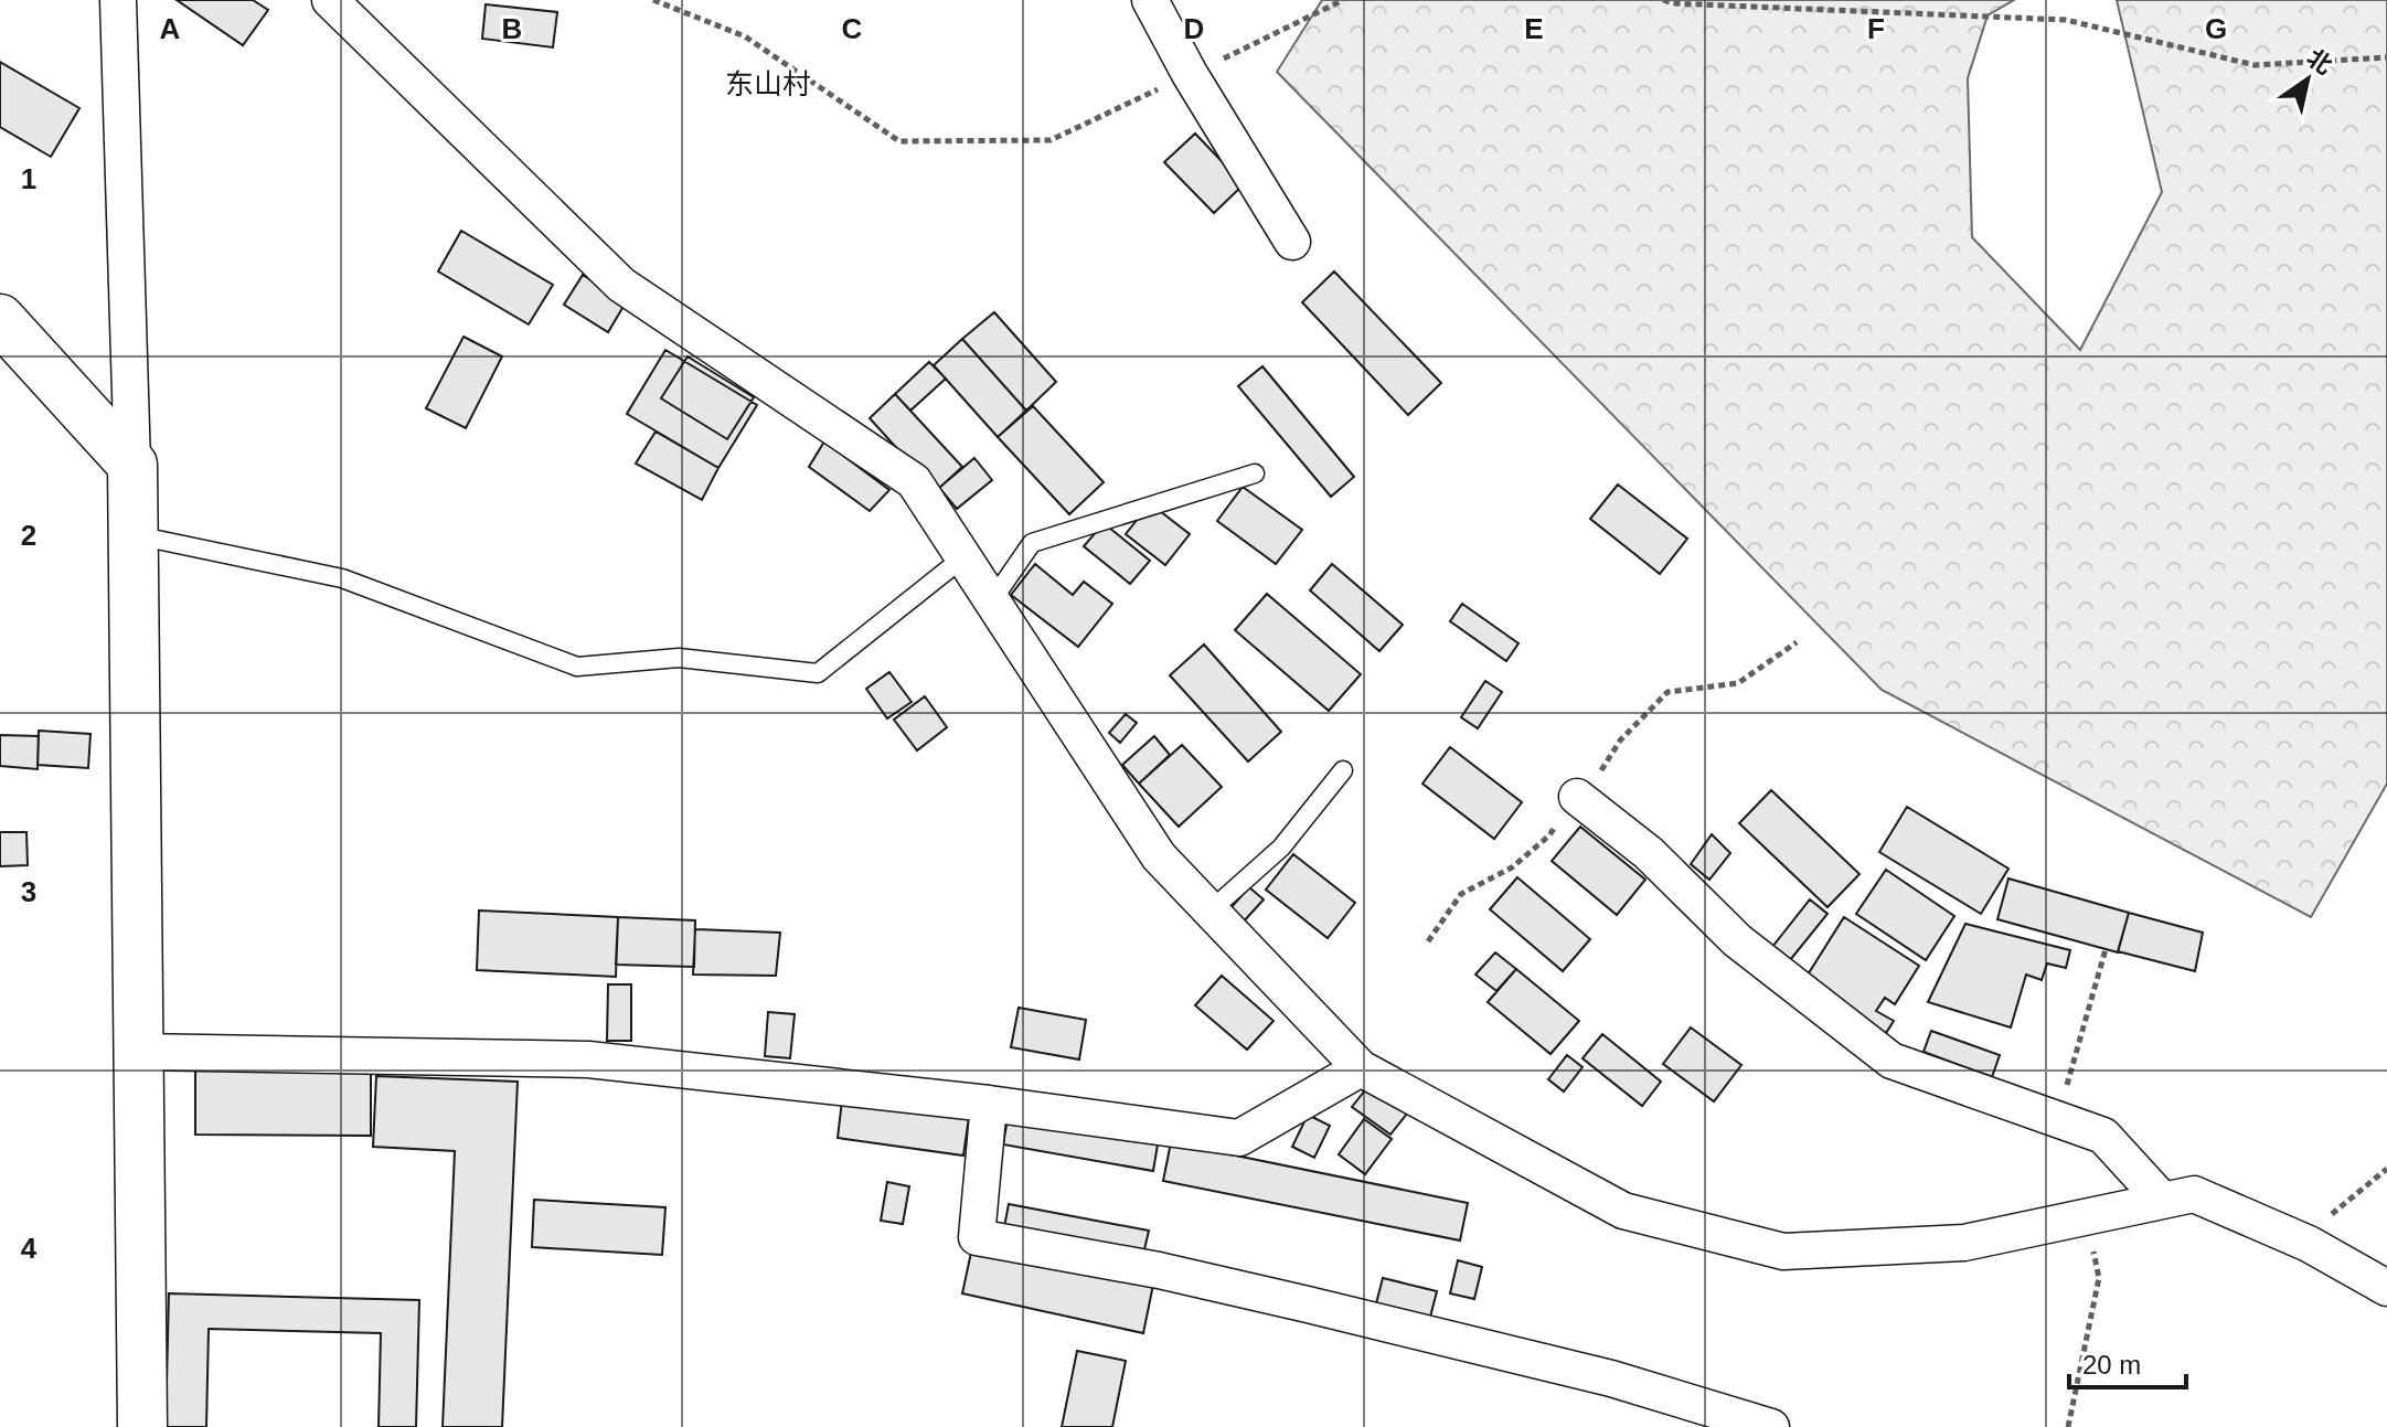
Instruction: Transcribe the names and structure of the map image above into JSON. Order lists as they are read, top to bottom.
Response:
{
  "districts": ["东山村"],
  "scale_bar": "20 m",
  "north": "top right",
  "grid": {
    "columns": [
      "A",
      "B",
      "C",
      "D",
      "E",
      "F",
      "G"
    ],
    "rows": [
      "1",
      "2",
      "3",
      "4"
    ]
  }
}
